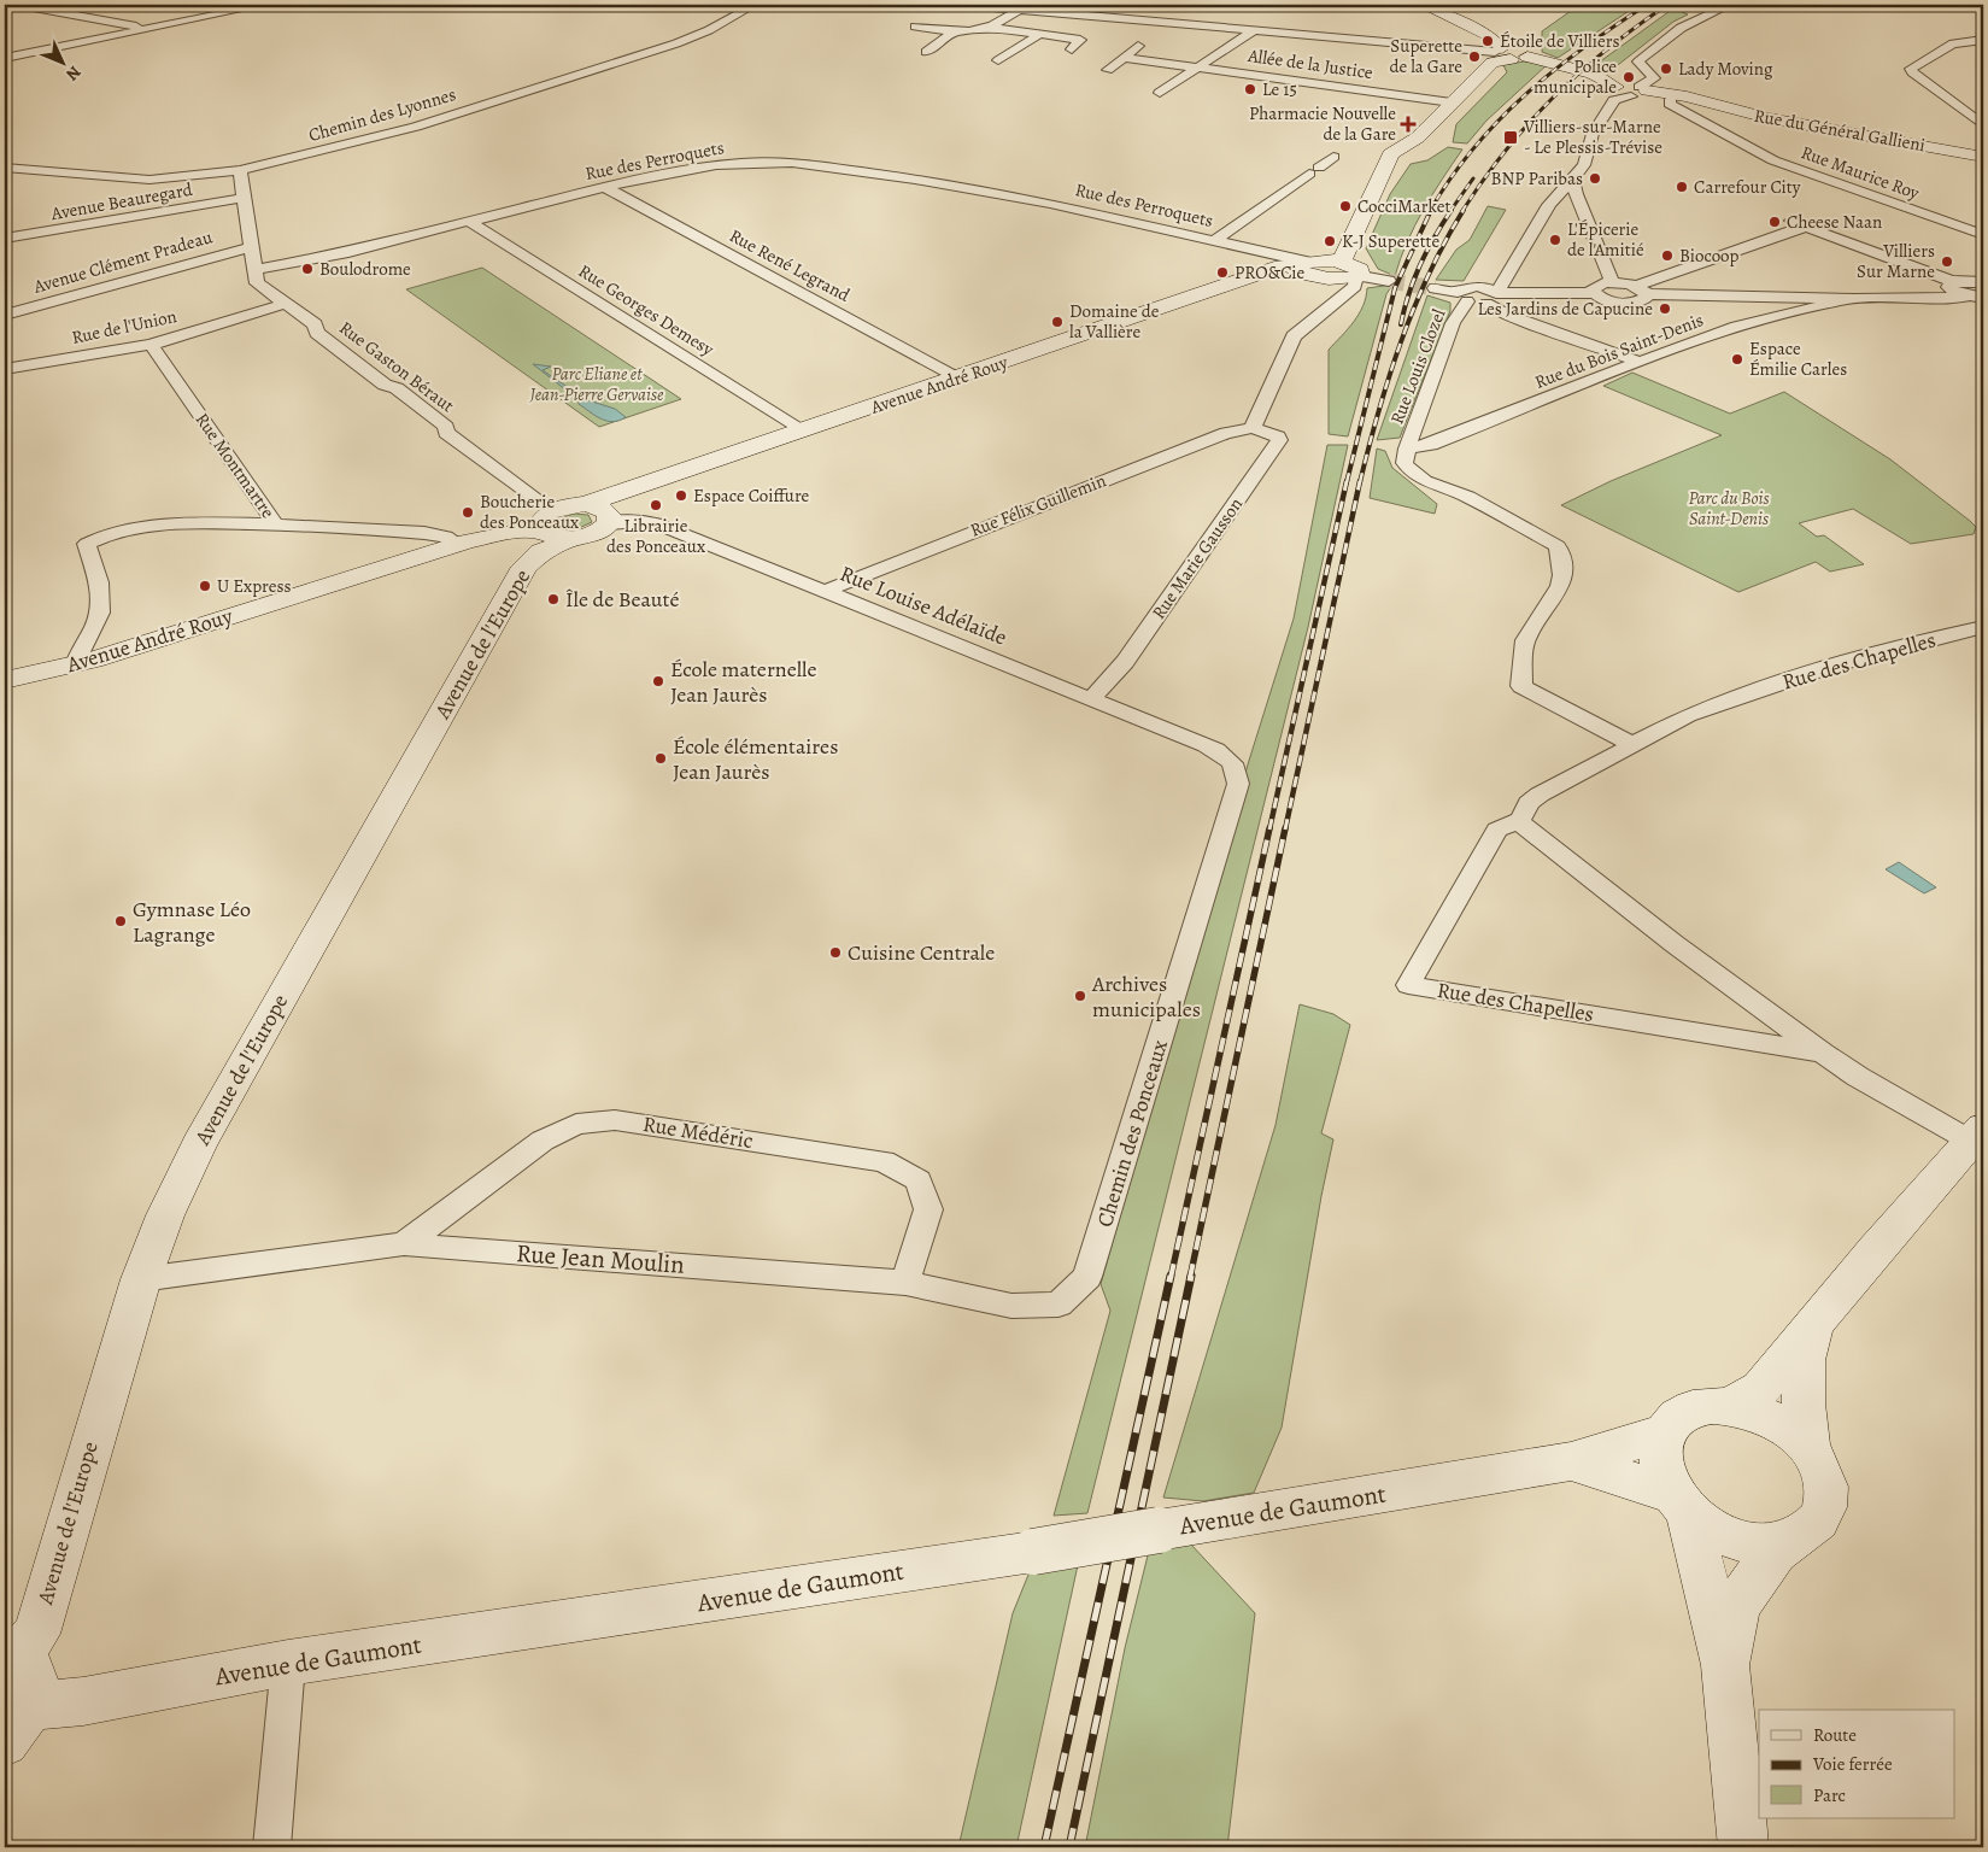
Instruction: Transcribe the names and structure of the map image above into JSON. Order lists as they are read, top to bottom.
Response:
{
  "streets": {
    "main road": [
      "Rue du Général Gallieni",
      "Avenue André Rouy",
      "Avenue de l'Europe",
      "Avenue de Gaumont"
    ],
    "street": [
      "Allée de la Justice",
      "Chemin des Lyonnes",
      "Rue des Perroquets",
      "Rue Maurice Roy",
      "Avenue Beauregard",
      "Avenue Clément Pradeau",
      "Rue René Legrand",
      "Rue Georges Demesy",
      "Rue de l'Union",
      "Rue du Bois Saint-Denis",
      "Rue Gaston Béraut",
      "Rue Louis Clozel",
      "Rue Montmartre",
      "Rue Félix Guillemin",
      "Rue Marie Gausson",
      "Rue Louise Adélaïde",
      "Rue des Chapelles",
      "Rue Médéric",
      "Chemin des Ponceaux",
      "Rue Jean Moulin"
    ]
  },
  "crossings": [
    ["Rue du Général Gallieni", "Rue Maurice Roy"],
    ["Rue des Perroquets", "Rue René Legrand"],
    ["Rue des Perroquets", "Rue Georges Demesy"],
    ["Rue des Perroquets", "Rue Gaston Béraut"],
    ["Rue des Perroquets", "Avenue André Rouy"],
    ["Rue René Legrand", "Avenue André Rouy"],
    ["Rue Georges Demesy", "Avenue André Rouy"],
    ["Rue de l'Union", "Rue Gaston Béraut"],
    ["Rue de l'Union", "Rue Montmartre"],
    ["Rue du Bois Saint-Denis", "Rue Louis Clozel"],
    ["Rue Gaston Béraut", "Avenue André Rouy"],
    ["Rue Gaston Béraut", "Avenue de l'Europe"],
    ["Avenue André Rouy", "Rue Montmartre"],
    ["Avenue André Rouy", "Rue Louise Adélaïde"],
    ["Avenue André Rouy", "Avenue de l'Europe"],
    ["Rue Félix Guillemin", "Rue Marie Gausson"],
    ["Rue Félix Guillemin", "Rue Louise Adélaïde"],
    ["Rue Marie Gausson", "Rue Louise Adélaïde"],
    ["Rue Louise Adélaïde", "Chemin des Ponceaux"],
    ["Avenue de l'Europe", "Rue Jean Moulin"],
    ["Rue Médéric", "Rue Jean Moulin"],
    ["Chemin des Ponceaux", "Rue Jean Moulin"]
  ],
  "parks": ["Parc Eliane et Jean-Pierre Gervaise", "Parc du Bois Saint-Denis"],
  "places": {
    "other": [
      "Étoile de Villiers",
      "Superette de la Gare",
      "Lady Moving",
      "Police municipale",
      "Le 15",
      "BNP Paribas",
      "Carrefour City",
      "CocciMarket",
      "Cheese Naan",
      "L'Épicerie de l'Amitié",
      "K-J Superette",
      "Biocoop",
      "Villiers Sur Marne",
      "Boulodrome",
      "PRO&Cie",
      "Les Jardins de Capucine",
      "Domaine de la Vallière",
      "Espace Émilie Carles",
      "Espace Coiffure",
      "Librairie des Ponceaux",
      "Boucherie des Ponceaux",
      "U Express",
      "Île de Beauté",
      "École maternelle Jean Jaurès",
      "École élémentaires Jean Jaurès",
      "Gymnase Léo Lagrange",
      "Cuisine Centrale",
      "Archives municipales"
    ],
    "health": ["Pharmacie Nouvelle de la Gare"],
    "transit": ["Villiers-sur-Marne - Le Plessis-Trévise"]
  },
  "legend": ["Route", "Voie ferrée", "Parc"],
  "north": "bottom right"
}
